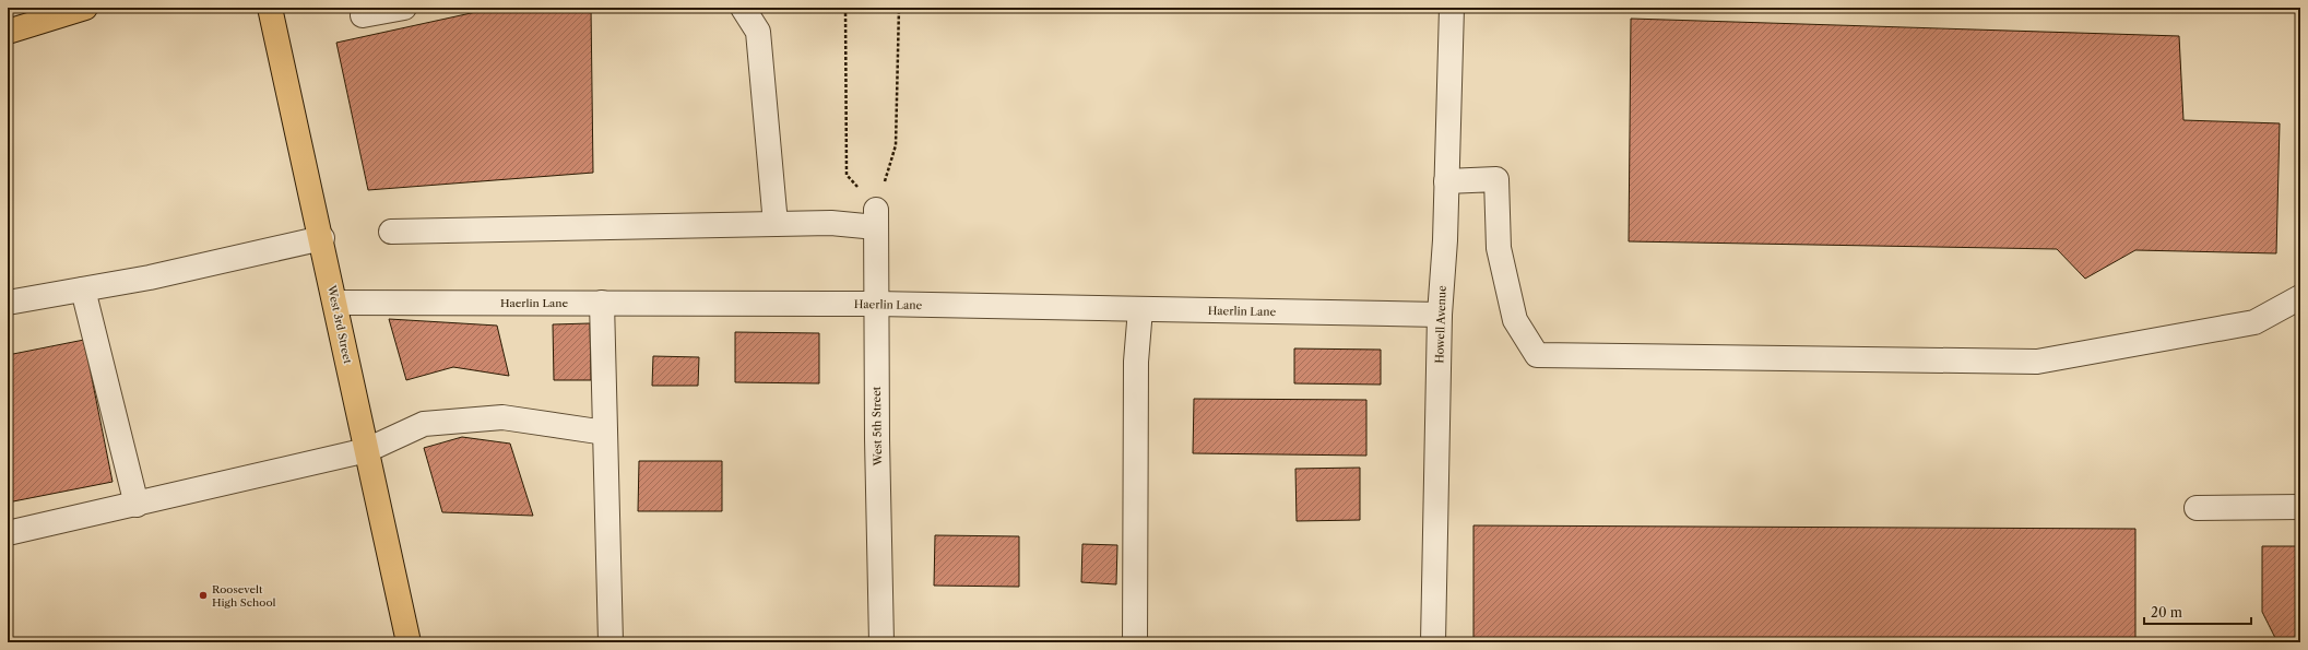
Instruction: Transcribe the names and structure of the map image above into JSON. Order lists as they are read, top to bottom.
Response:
{
  "streets": {
    "main road": ["West 3rd Street"],
    "street": ["Haerlin Lane", "Howell Avenue", "West 5th Street"]
  },
  "crossings": [
    ["Haerlin Lane", "West 3rd Street"],
    ["Haerlin Lane", "Howell Avenue"],
    ["Haerlin Lane", "West 5th Street"]
  ],
  "places": ["Roosevelt High School"],
  "scale_bar": "20 m"
}
